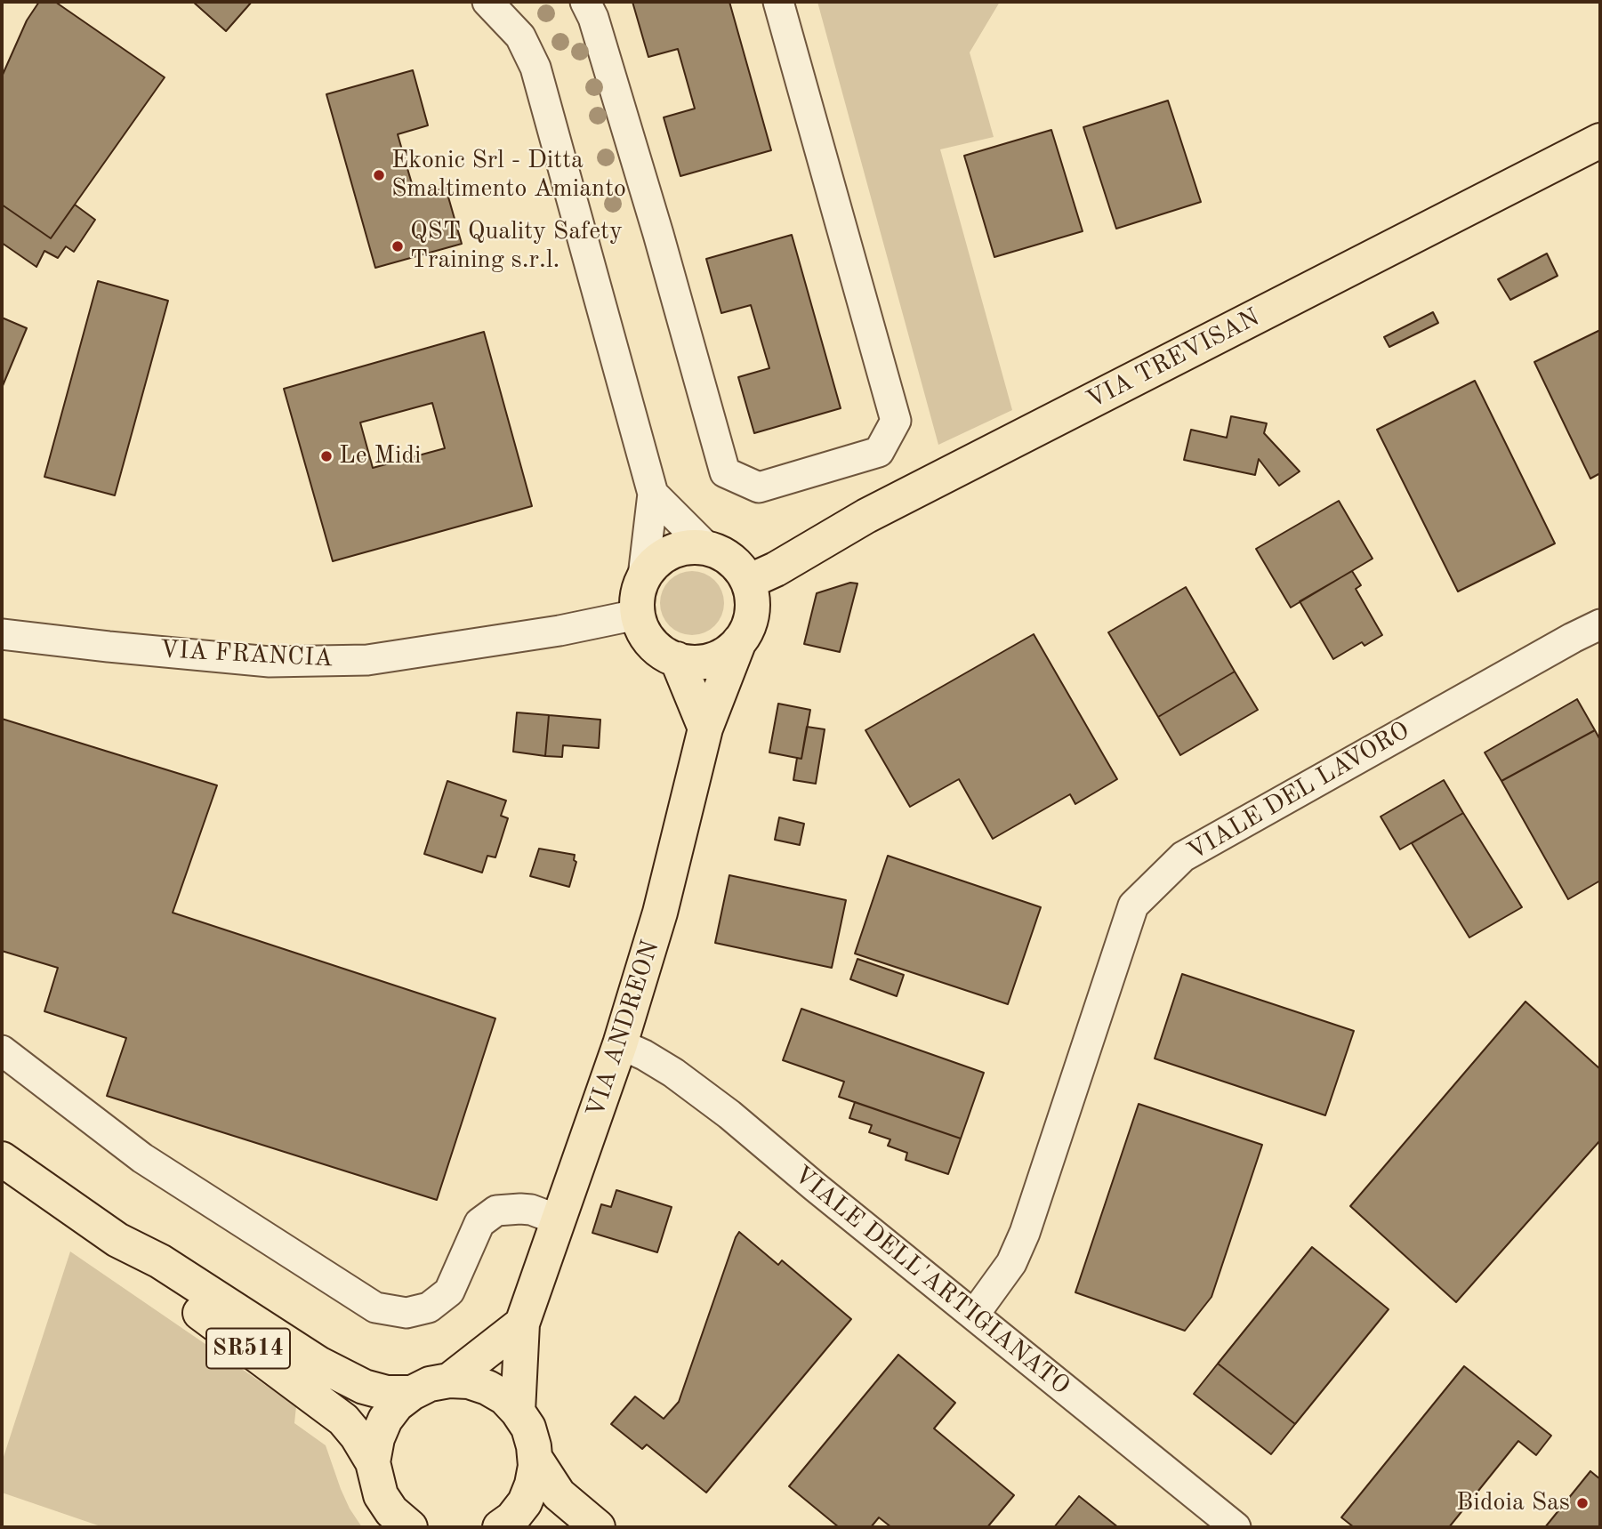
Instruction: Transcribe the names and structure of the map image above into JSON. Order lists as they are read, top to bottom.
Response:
{
  "streets": {
    "main road": ["VIA TREVISAN", "VIA ANDREON", "SR514"],
    "street": ["VIA FRANCIA", "VIALE DEL LAVORO", "VIALE DELL'ARTIGIANATO"]
  },
  "crossings": [
    ["VIA TREVISAN", "VIA FRANCIA"],
    ["VIA TREVISAN", "VIA ANDREON"],
    ["VIA FRANCIA", "VIA ANDREON"],
    ["VIALE DEL LAVORO", "VIALE DELL'ARTIGIANATO"],
    ["VIA ANDREON", "VIALE DELL'ARTIGIANATO"],
    ["VIA ANDREON", "SR514"]
  ],
  "places": [
    "Ekonic Srl - Ditta Smaltimento Amianto",
    "QST Quality Safety Training s.r.l.",
    "Le Midi",
    "Bidoia Sas"
  ]
}
